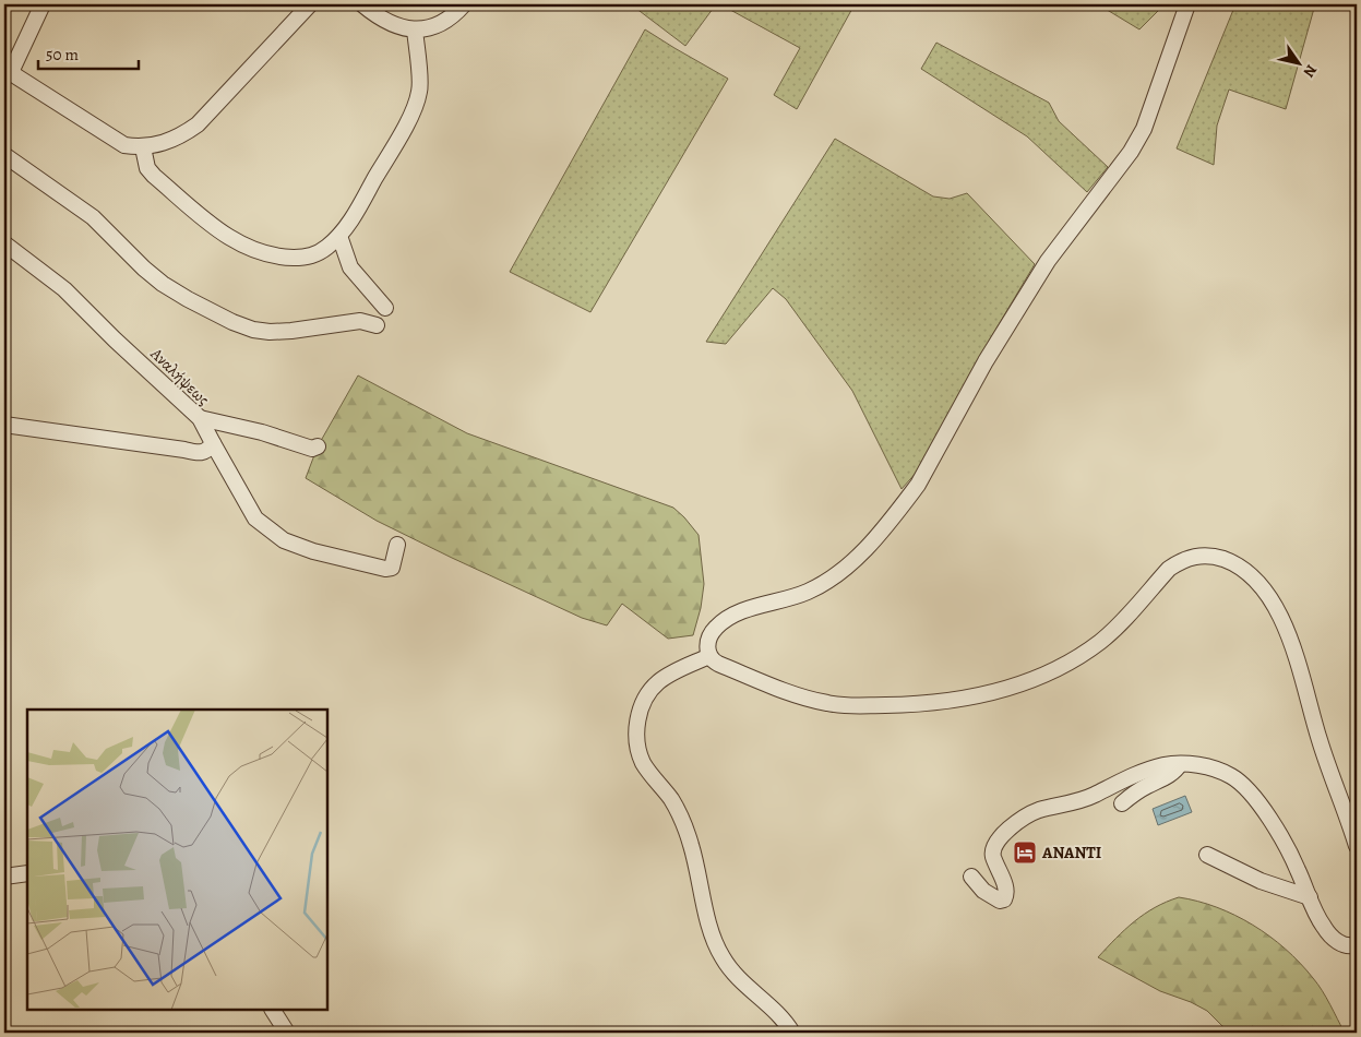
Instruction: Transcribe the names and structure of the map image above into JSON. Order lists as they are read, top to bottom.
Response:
{
  "streets": {
    "street": ["Αναλήψεως"]
  },
  "places": {
    "hotel": ["ΑΝΑΝΤΙ"]
  },
  "scale_bar": "50 m",
  "north": "bottom right"
}
